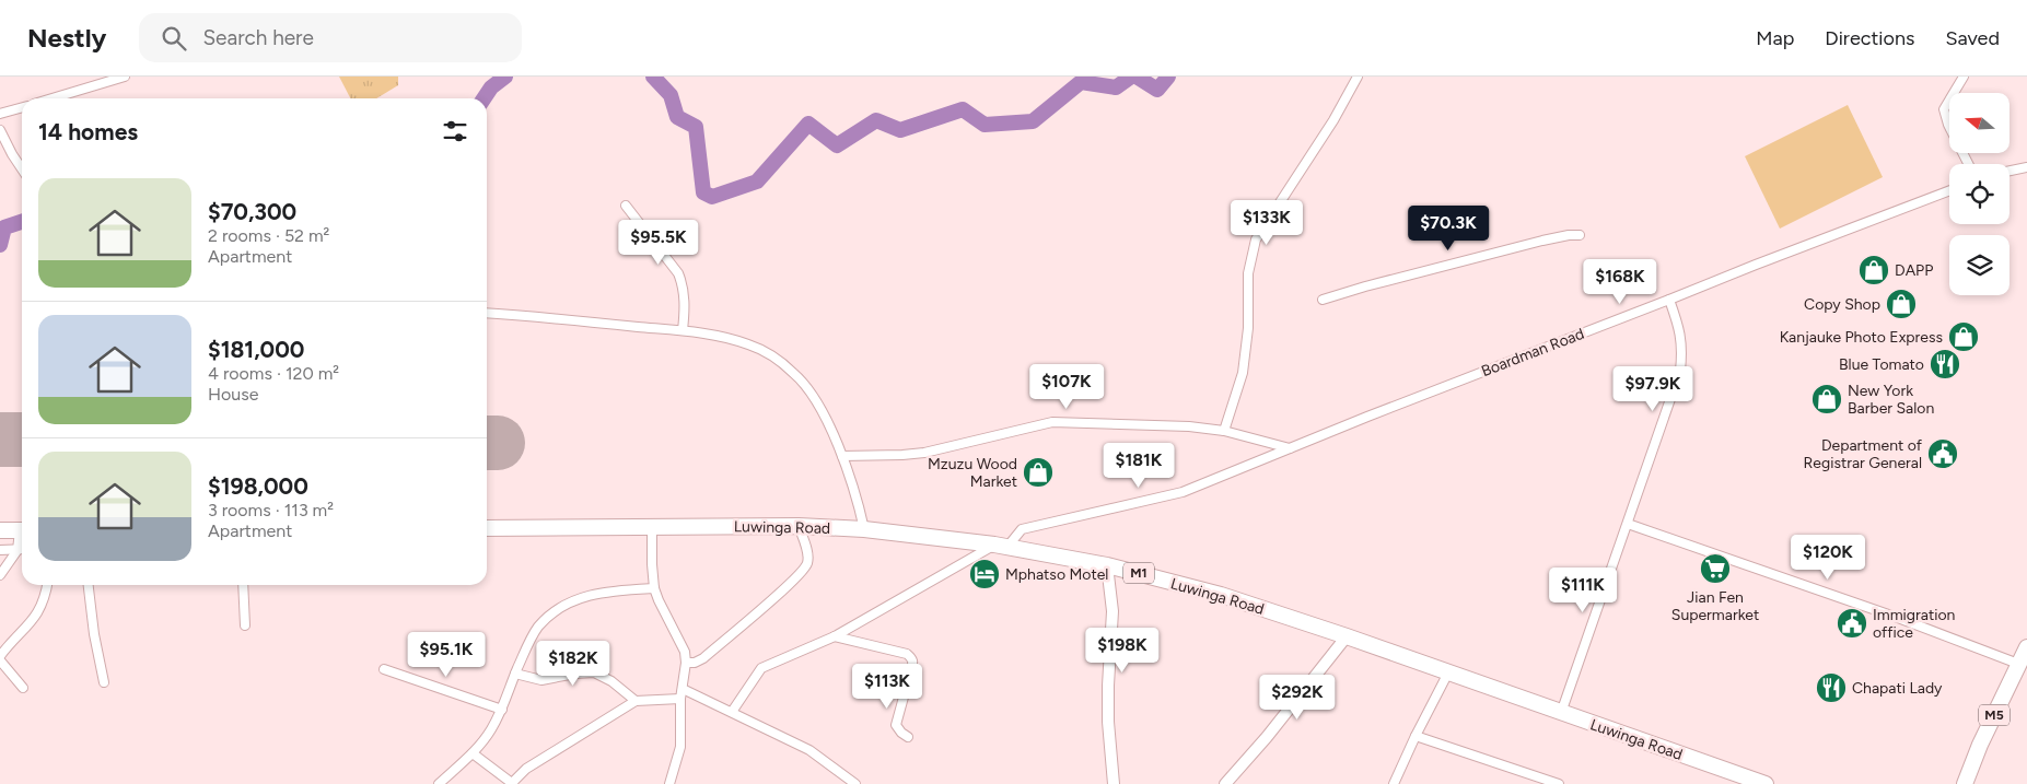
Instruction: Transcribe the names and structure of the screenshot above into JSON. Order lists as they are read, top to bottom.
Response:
{
  "streets": {
    "highway": ["Luwinga Road", "M1", "M5"],
    "street": ["Boardman Road"]
  },
  "crossings": [
    ["Boardman Road", "Luwinga Road"]
  ],
  "places": {
    "shop": [
      "DAPP",
      "Copy Shop",
      "Kanjauke Photo Express",
      "New York Barber Salon",
      "Mzuzu Wood Market"
    ],
    "restaurant": ["Blue Tomato", "Chapati Lady"],
    "public building": ["Department of Registrar General", "Immigration office"],
    "supermarket": ["Jian Fen Supermarket"],
    "hotel": ["Mphatso Motel"]
  },
  "north": "left",
  "page": {
    "header": "Nestly",
    "search": "Search here",
    "nav": ["Map", "Directions", "Saved"],
    "heading": "14 homes",
    "list": [
      {
        "name": "$70,300",
        "note": "2 rooms · 52 m² · Apartment"
      },
      {
        "name": "$181,000",
        "note": "4 rooms · 120 m² · House"
      },
      {
        "name": "$198,000",
        "note": "3 rooms · 113 m² · Apartment"
      }
    ],
    "price": [
      "$133K",
      "$70.3K",
      "$95.5K",
      "$168K",
      "$107K",
      "$97.9K",
      "$181K",
      "$120K",
      "$111K",
      "$198K",
      "$95.1K",
      "$182K",
      "$113K",
      "$292K"
    ]
  }
}
